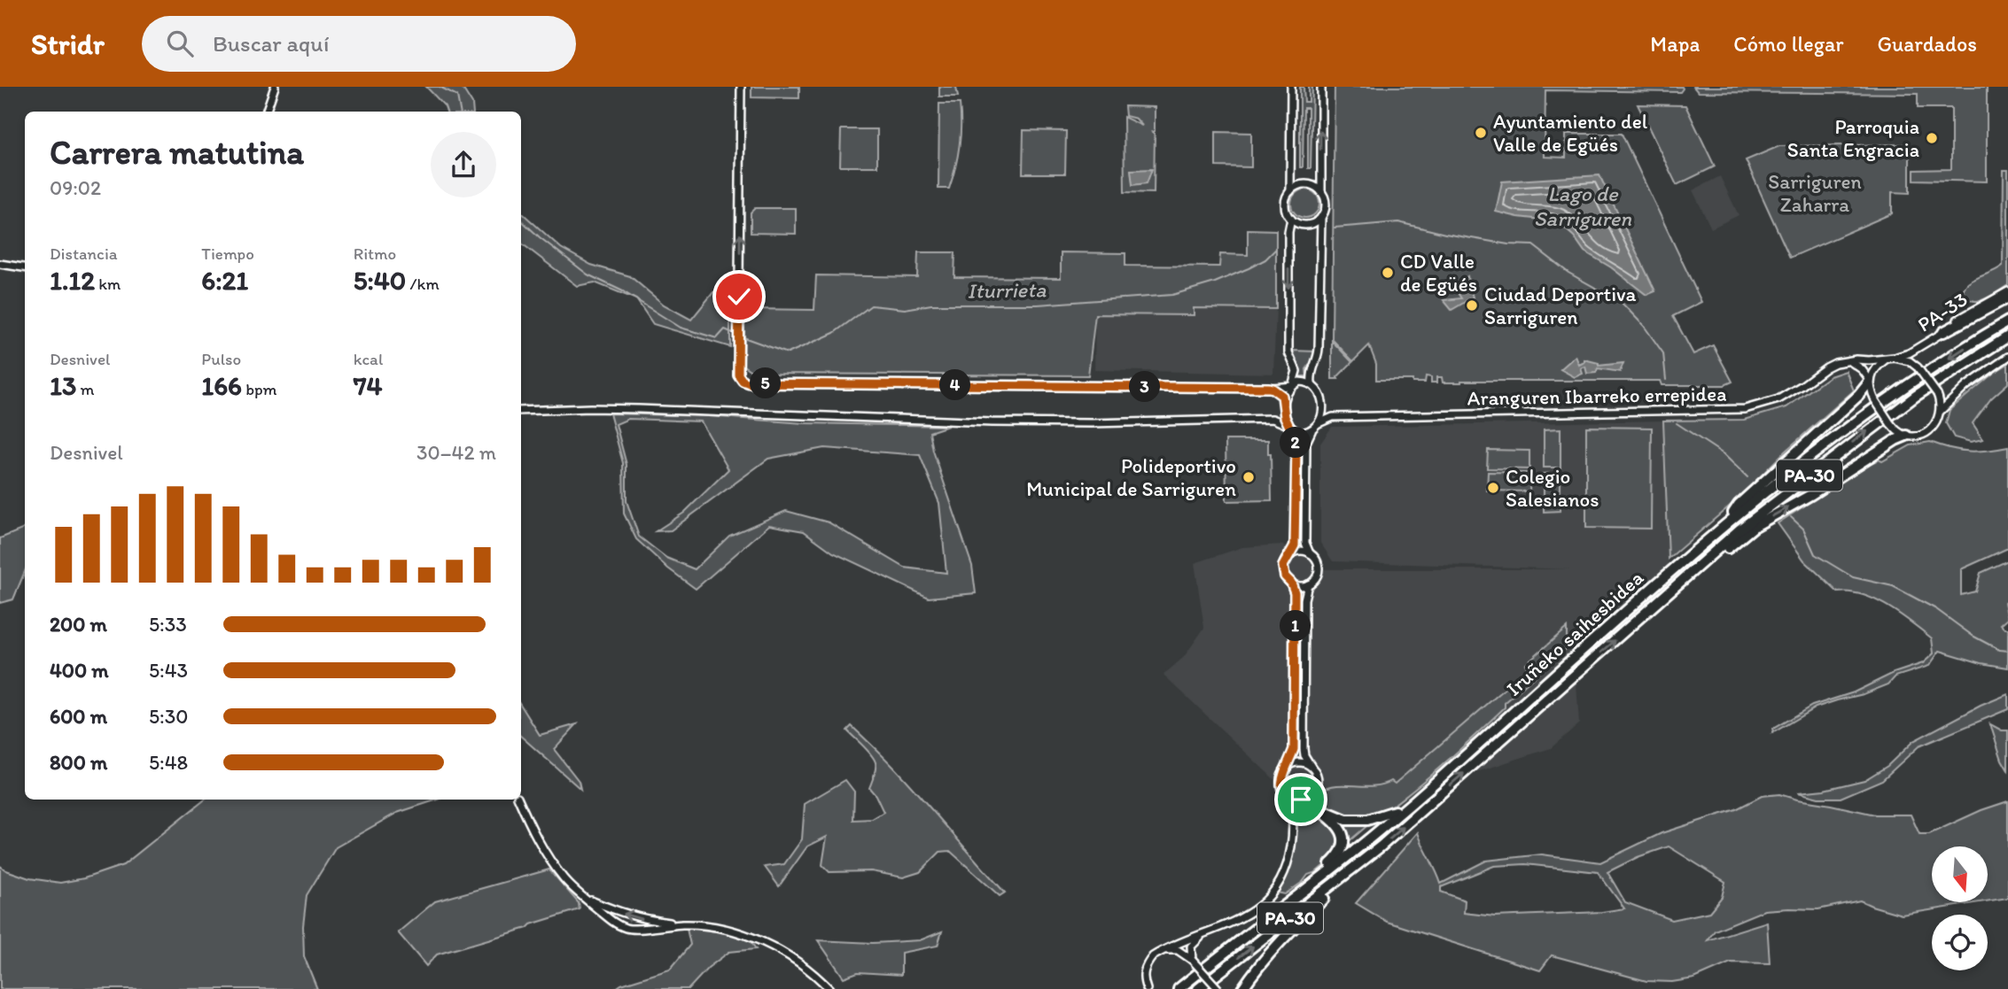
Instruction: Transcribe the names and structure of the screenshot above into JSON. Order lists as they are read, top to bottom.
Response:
{
  "streets": {
    "highway": ["PA-30", "Iruñeko saihesbidea"],
    "street": ["PA-33", "Aranguren Ibarreko errepidea"]
  },
  "crossings": [
    ["PA-33", "Aranguren Ibarreko errepidea"]
  ],
  "water": ["Lago de Sarriguren", "Iturrieta"],
  "parks": ["Sarriguren Zaharra"],
  "places": [
    "Ayuntamiento del Valle de Egüés",
    "Parroquia Santa Engracia",
    "CD Valle de Egüés",
    "Ciudad Deportiva Sarriguren",
    "Polideportivo Municipal de Sarriguren",
    "Colegio Salesianos"
  ],
  "north": "bottom",
  "page": {
    "header": "Stridr",
    "search": "Buscar aquí",
    "nav": ["Mapa", "Cómo llegar", "Guardados"],
    "heading": ["Carrera matutina", "09:02"],
    "stats": [
      ["Distancia", "1.12 km"],
      ["Tiempo", "6:21"],
      ["Ritmo", "5:40 /km"],
      ["Desnivel", "13 m"],
      ["Pulso", "166 bpm"],
      ["kcal", "74"]
    ],
    "pins": [
      "5",
      "4",
      "3",
      "2",
      "1"
    ],
    "chart": ["Desnivel", "30–42 m"],
    "list": [
      {
        "name": "200 m",
        "note": "5:33"
      },
      {
        "name": "400 m",
        "note": "5:43"
      },
      {
        "name": "600 m",
        "note": "5:30"
      },
      {
        "name": "800 m",
        "note": "5:48"
      }
    ]
  }
}
